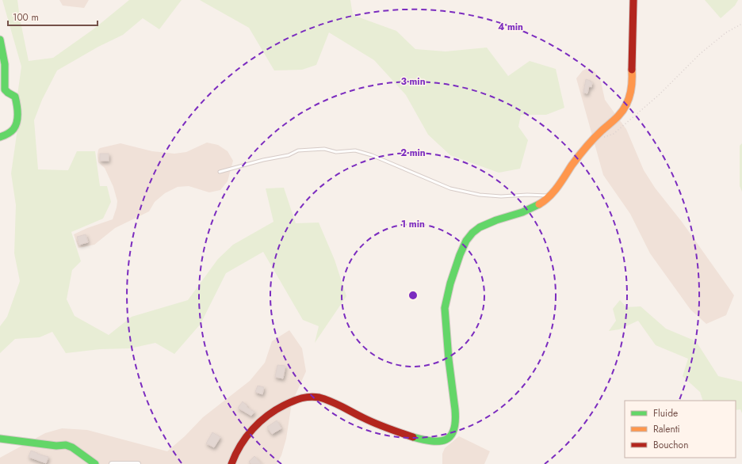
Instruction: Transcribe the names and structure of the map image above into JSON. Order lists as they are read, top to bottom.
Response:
{
  "legend": ["Fluide", "Ralenti", "Bouchon"],
  "scale_bar": "100 m",
  "rings": [
    "4 min",
    "3 min",
    "2 min",
    "1 min"
  ]
}
